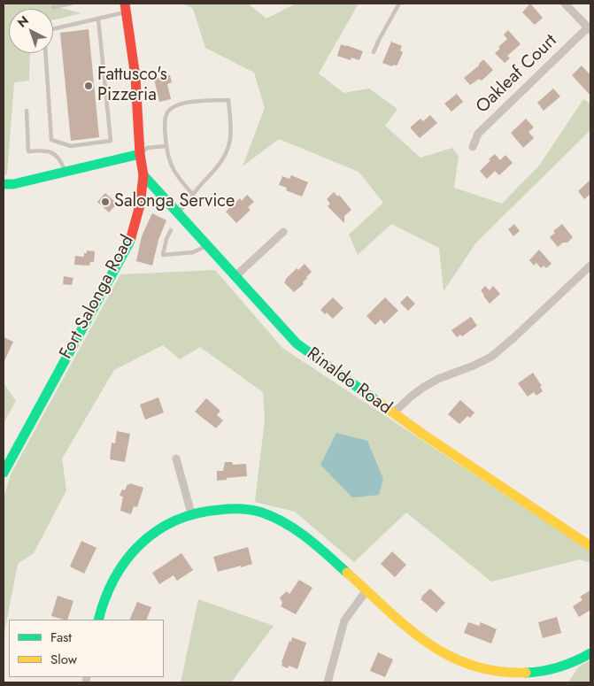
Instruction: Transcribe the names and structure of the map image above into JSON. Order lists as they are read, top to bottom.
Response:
{
  "streets": {
    "street": ["Oakleaf Court", "Fort Salonga Road", "Rinaldo Road"]
  },
  "crossings": [
    ["Fort Salonga Road", "Rinaldo Road"]
  ],
  "places": ["Fattusco's Pizzeria", "Salonga Service"],
  "legend": ["Fast", "Slow"],
  "north": "top left"
}
